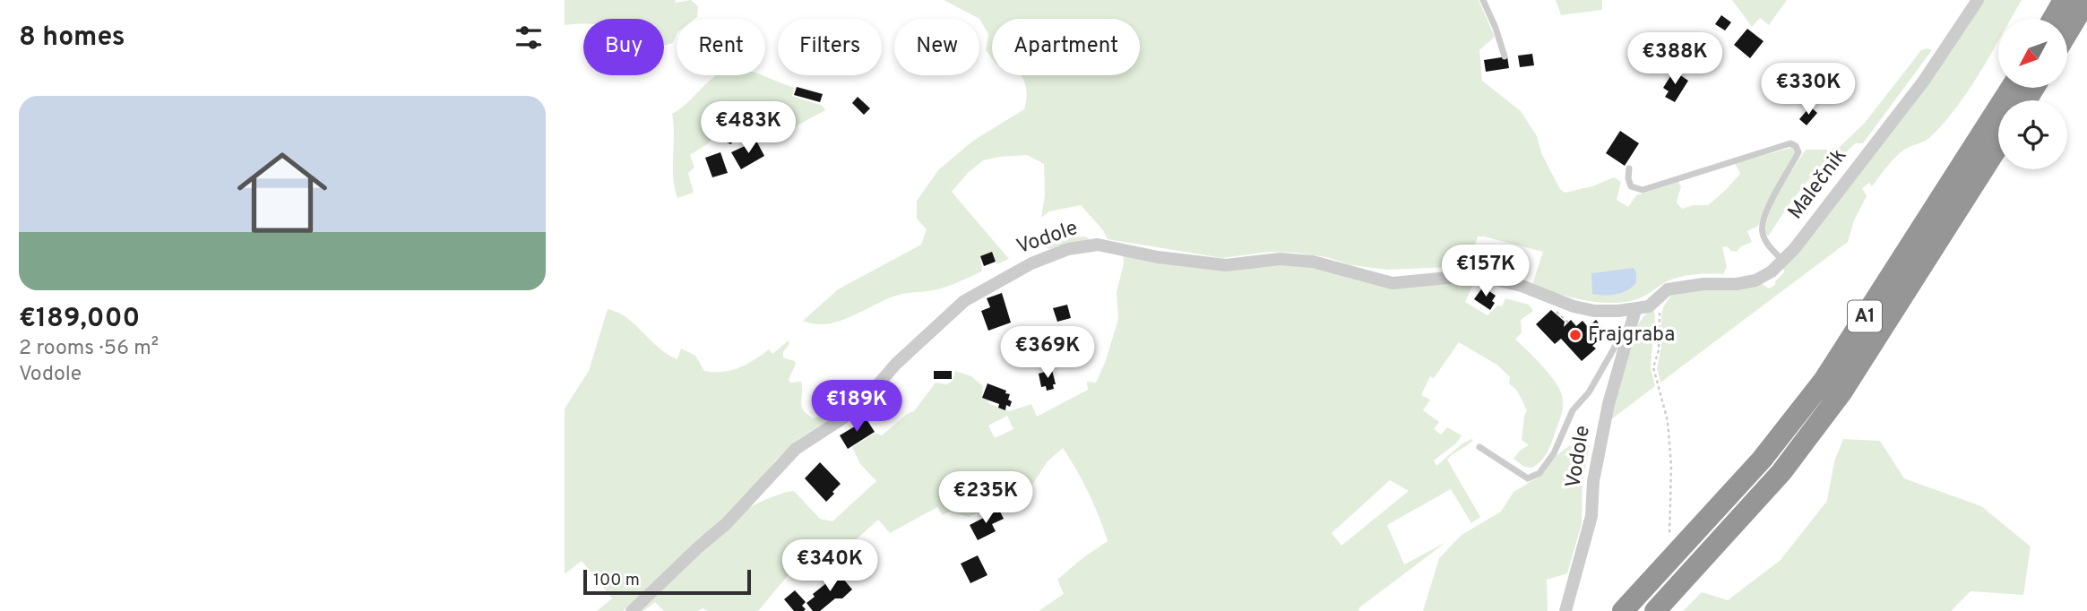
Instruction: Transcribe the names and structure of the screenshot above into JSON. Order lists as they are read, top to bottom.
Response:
{
  "streets": {
    "highway": ["A1"],
    "street": ["Malečnik", "Vodole"]
  },
  "crossings": [
    ["Malečnik", "Vodole"]
  ],
  "places": ["Frajgraba"],
  "scale_bar": "100 m",
  "north": "bottom left",
  "page": {
    "heading": "8 homes",
    "chip": [
      "Buy",
      "Rent",
      "Filters",
      "New",
      "Apartment"
    ],
    "price": [
      "€388K",
      "€330K",
      "€483K",
      "€157K",
      "€369K",
      "€189K",
      "€235K",
      "€340K"
    ],
    "list": [
      {
        "name": "€189,000",
        "note": "2 rooms · 56 m² · Vodole"
      }
    ],
    "scale": "100 m"
  }
}
